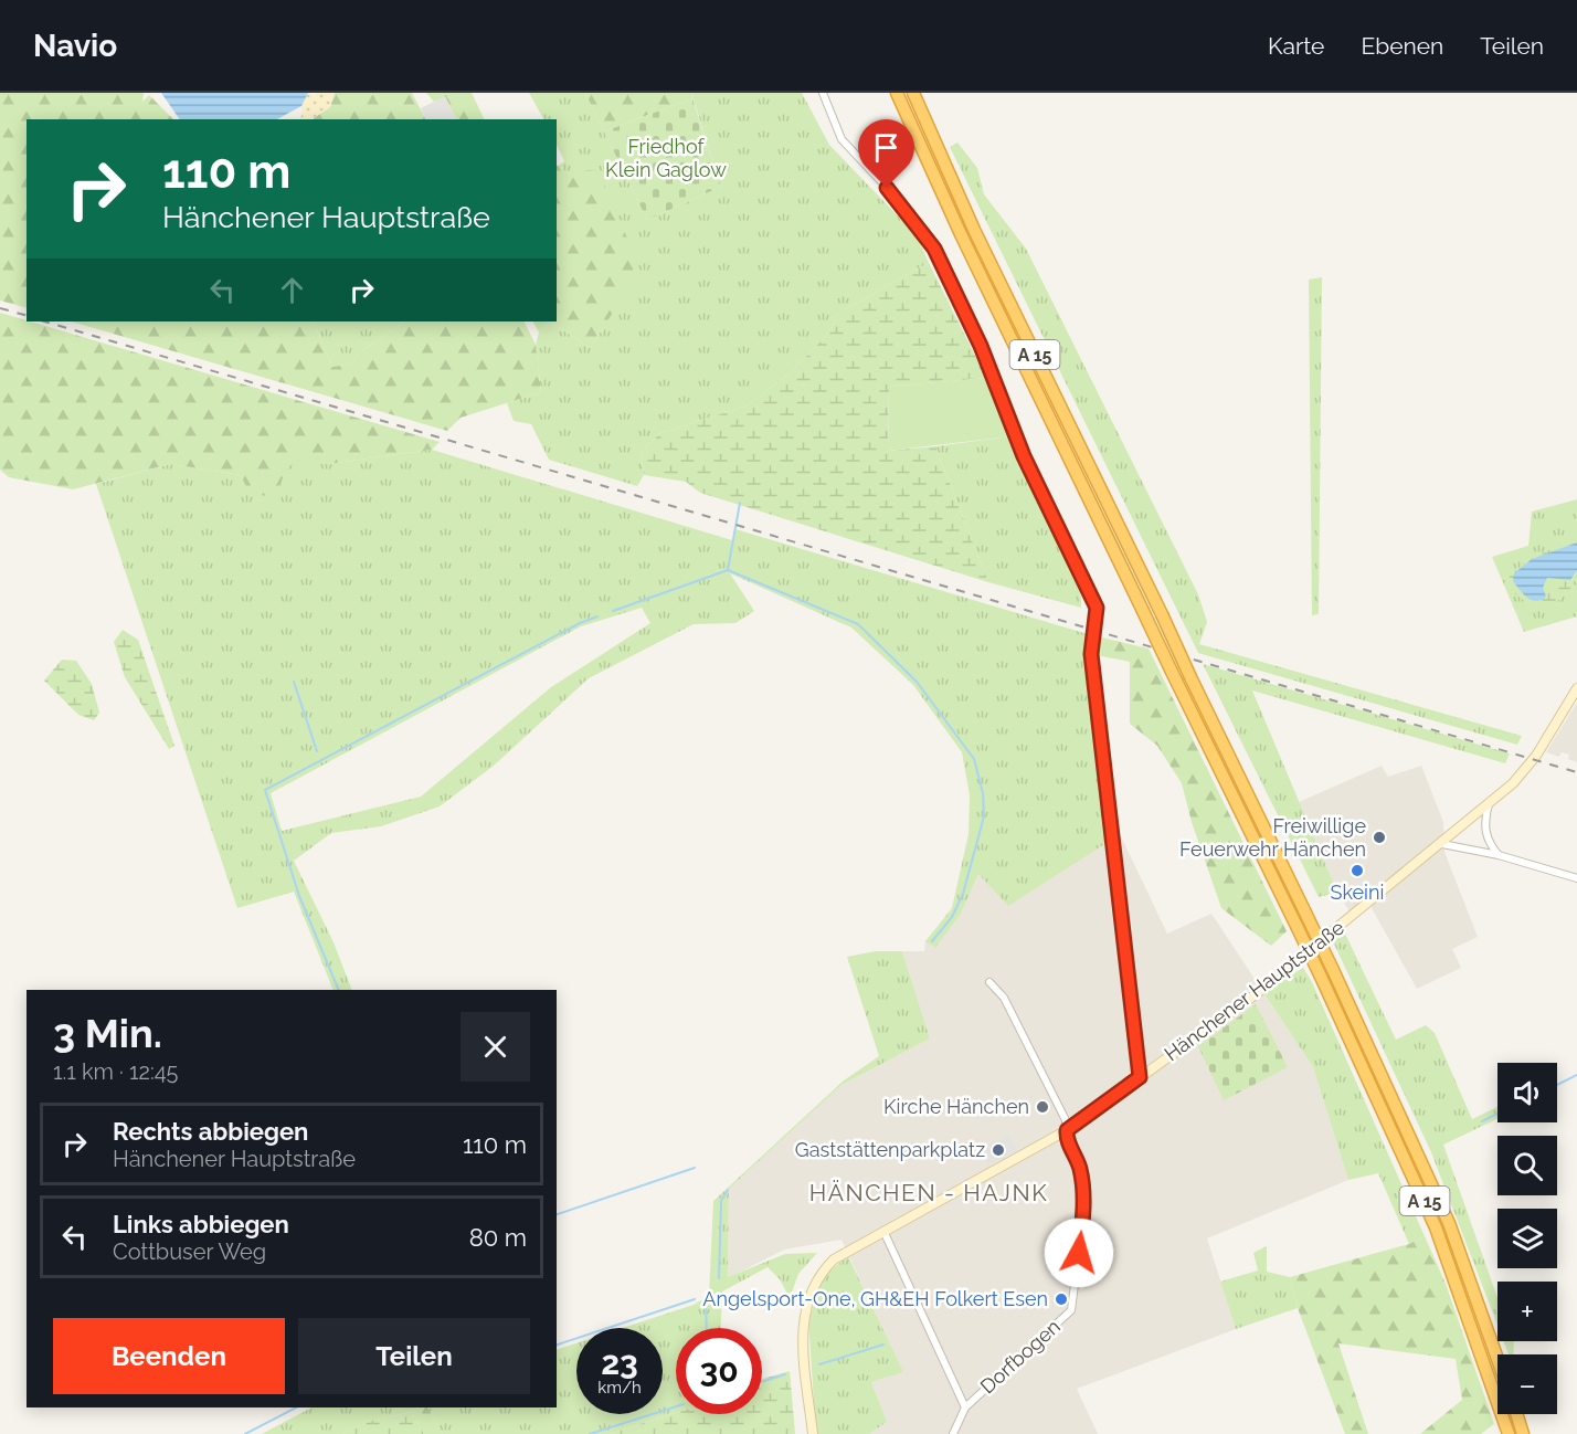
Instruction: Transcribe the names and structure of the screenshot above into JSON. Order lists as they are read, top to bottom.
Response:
{
  "streets": {
    "highway": ["A 15"],
    "main road": ["Hänchener Hauptstraße"],
    "street": ["Dorfbogen"]
  },
  "crossings": [
    ["Hänchener Hauptstraße", "Dorfbogen"]
  ],
  "districts": ["HÄNCHEN - HAJNK"],
  "parks": ["Friedhof Klein Gaglow"],
  "places": [
    "Freiwillige Feuerwehr Hänchen",
    "Skeini",
    "Kirche Hänchen",
    "Gaststättenparkplatz",
    "Angelsport-One, GH&EH Folkert Esen"
  ],
  "page": {
    "header": "Navio",
    "nav": ["Karte", "Ebenen", "Teilen"],
    "turn": ["110 m", "Hänchener Hauptstraße"],
    "heading": ["3 Min.", "1.1 km · 12:45"],
    "map_buttons": ["+", "−"],
    "list": [
      {
        "name": "Rechts abbiegen",
        "note": "Hänchener Hauptstraße",
        "value": "110 m"
      },
      {
        "name": "Links abbiegen",
        "note": "Cottbuser Weg",
        "value": "80 m"
      }
    ],
    "buttons": ["Beenden", "Teilen"],
    "speed": "23 km/h",
    "limit": "30"
  }
}
